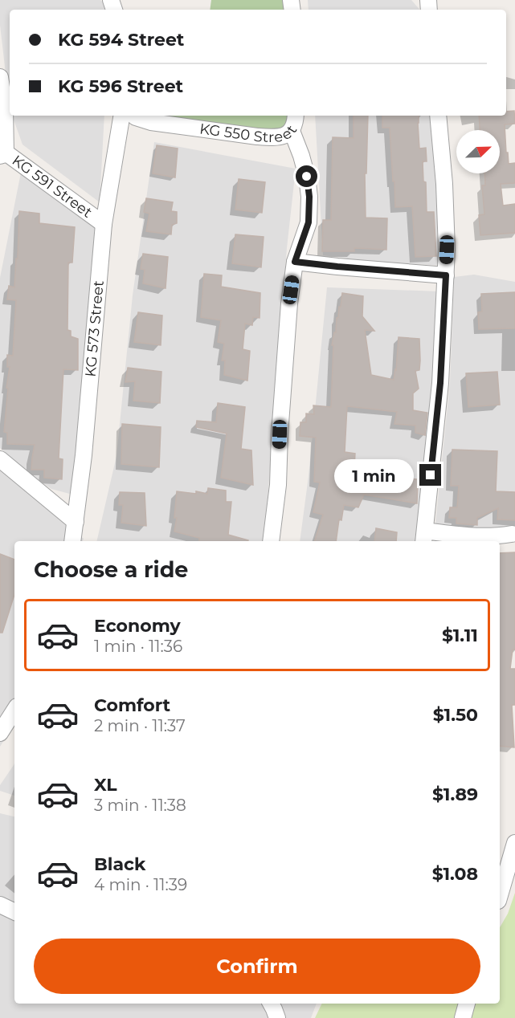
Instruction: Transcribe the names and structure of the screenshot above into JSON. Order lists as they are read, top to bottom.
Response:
{
  "streets": {
    "street": ["KG 550 Street", "KG 591 Street", "KG 573 Street"]
  },
  "crossings": [
    ["KG 591 Street", "KG 573 Street"]
  ],
  "north": "top right",
  "page": {
    "banner": ["KG 594 Street", "KG 596 Street"],
    "bubble": "1 min",
    "heading": "Choose a ride",
    "list": [
      {
        "name": "Economy",
        "note": "1 min · 11:36",
        "value": "$1.11"
      },
      {
        "name": "Comfort",
        "note": "2 min · 11:37",
        "value": "$1.50"
      },
      {
        "name": "XL",
        "note": "3 min · 11:38",
        "value": "$1.89"
      },
      {
        "name": "Black",
        "note": "4 min · 11:39",
        "value": "$1.08"
      }
    ],
    "buttons": "Confirm"
  }
}
